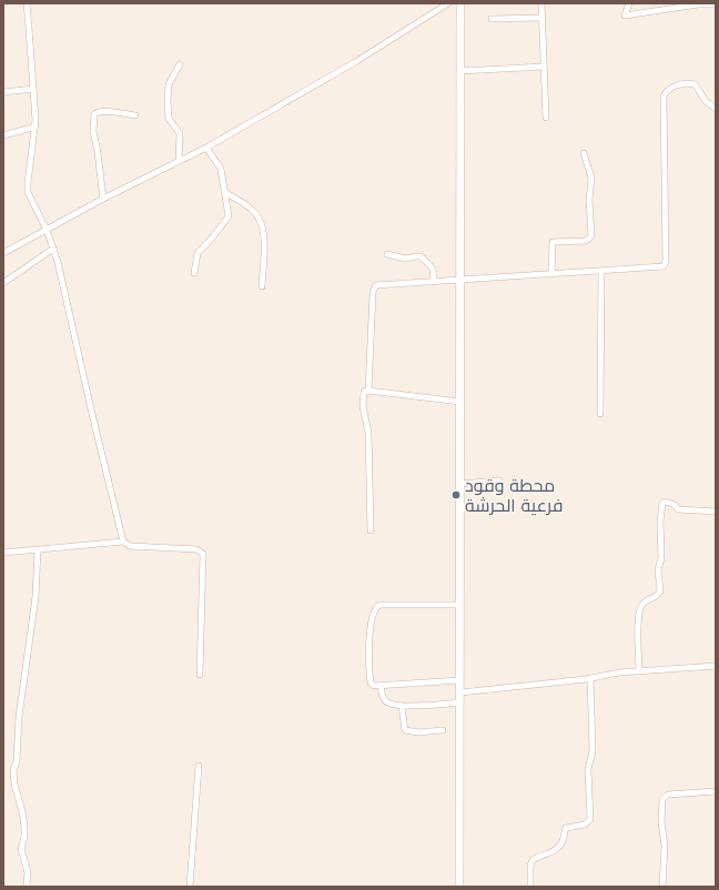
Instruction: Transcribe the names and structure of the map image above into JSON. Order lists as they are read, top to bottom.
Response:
{
  "places": ["محطة وقود فرعية الحرشة"]
}
